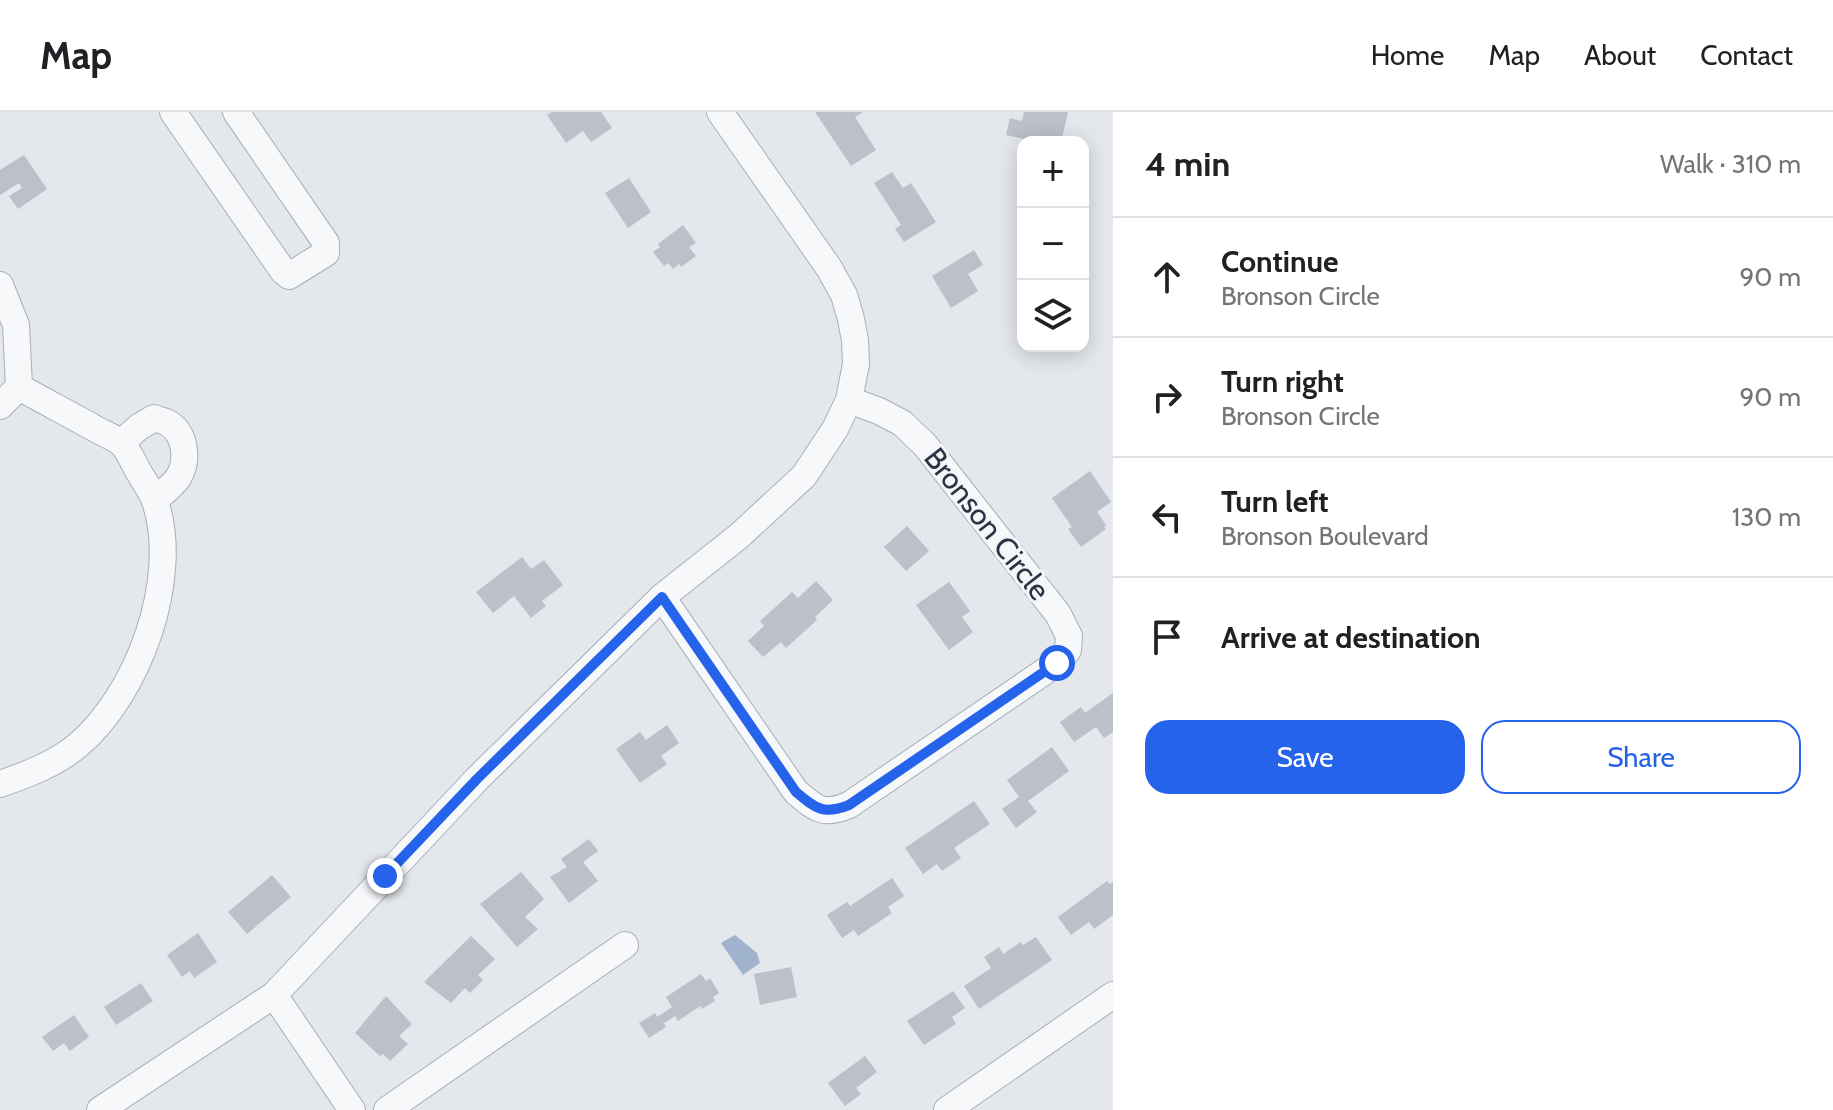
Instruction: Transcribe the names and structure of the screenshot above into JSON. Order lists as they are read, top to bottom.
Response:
{
  "streets": {
    "street": ["Bronson Circle"]
  },
  "page": {
    "header": "Map",
    "nav": [
      "Home",
      "Map",
      "About",
      "Contact"
    ],
    "heading": ["4 min", "Walk · 310 m"],
    "map_buttons": ["+", "−"],
    "list": [
      ["Continue", "Bronson Circle", "90 m"],
      ["Turn right", "Bronson Circle", "90 m"],
      ["Turn left", "Bronson Boulevard", "130 m"],
      "Arrive at destination"
    ],
    "buttons": ["Save", "Share"]
  }
}
